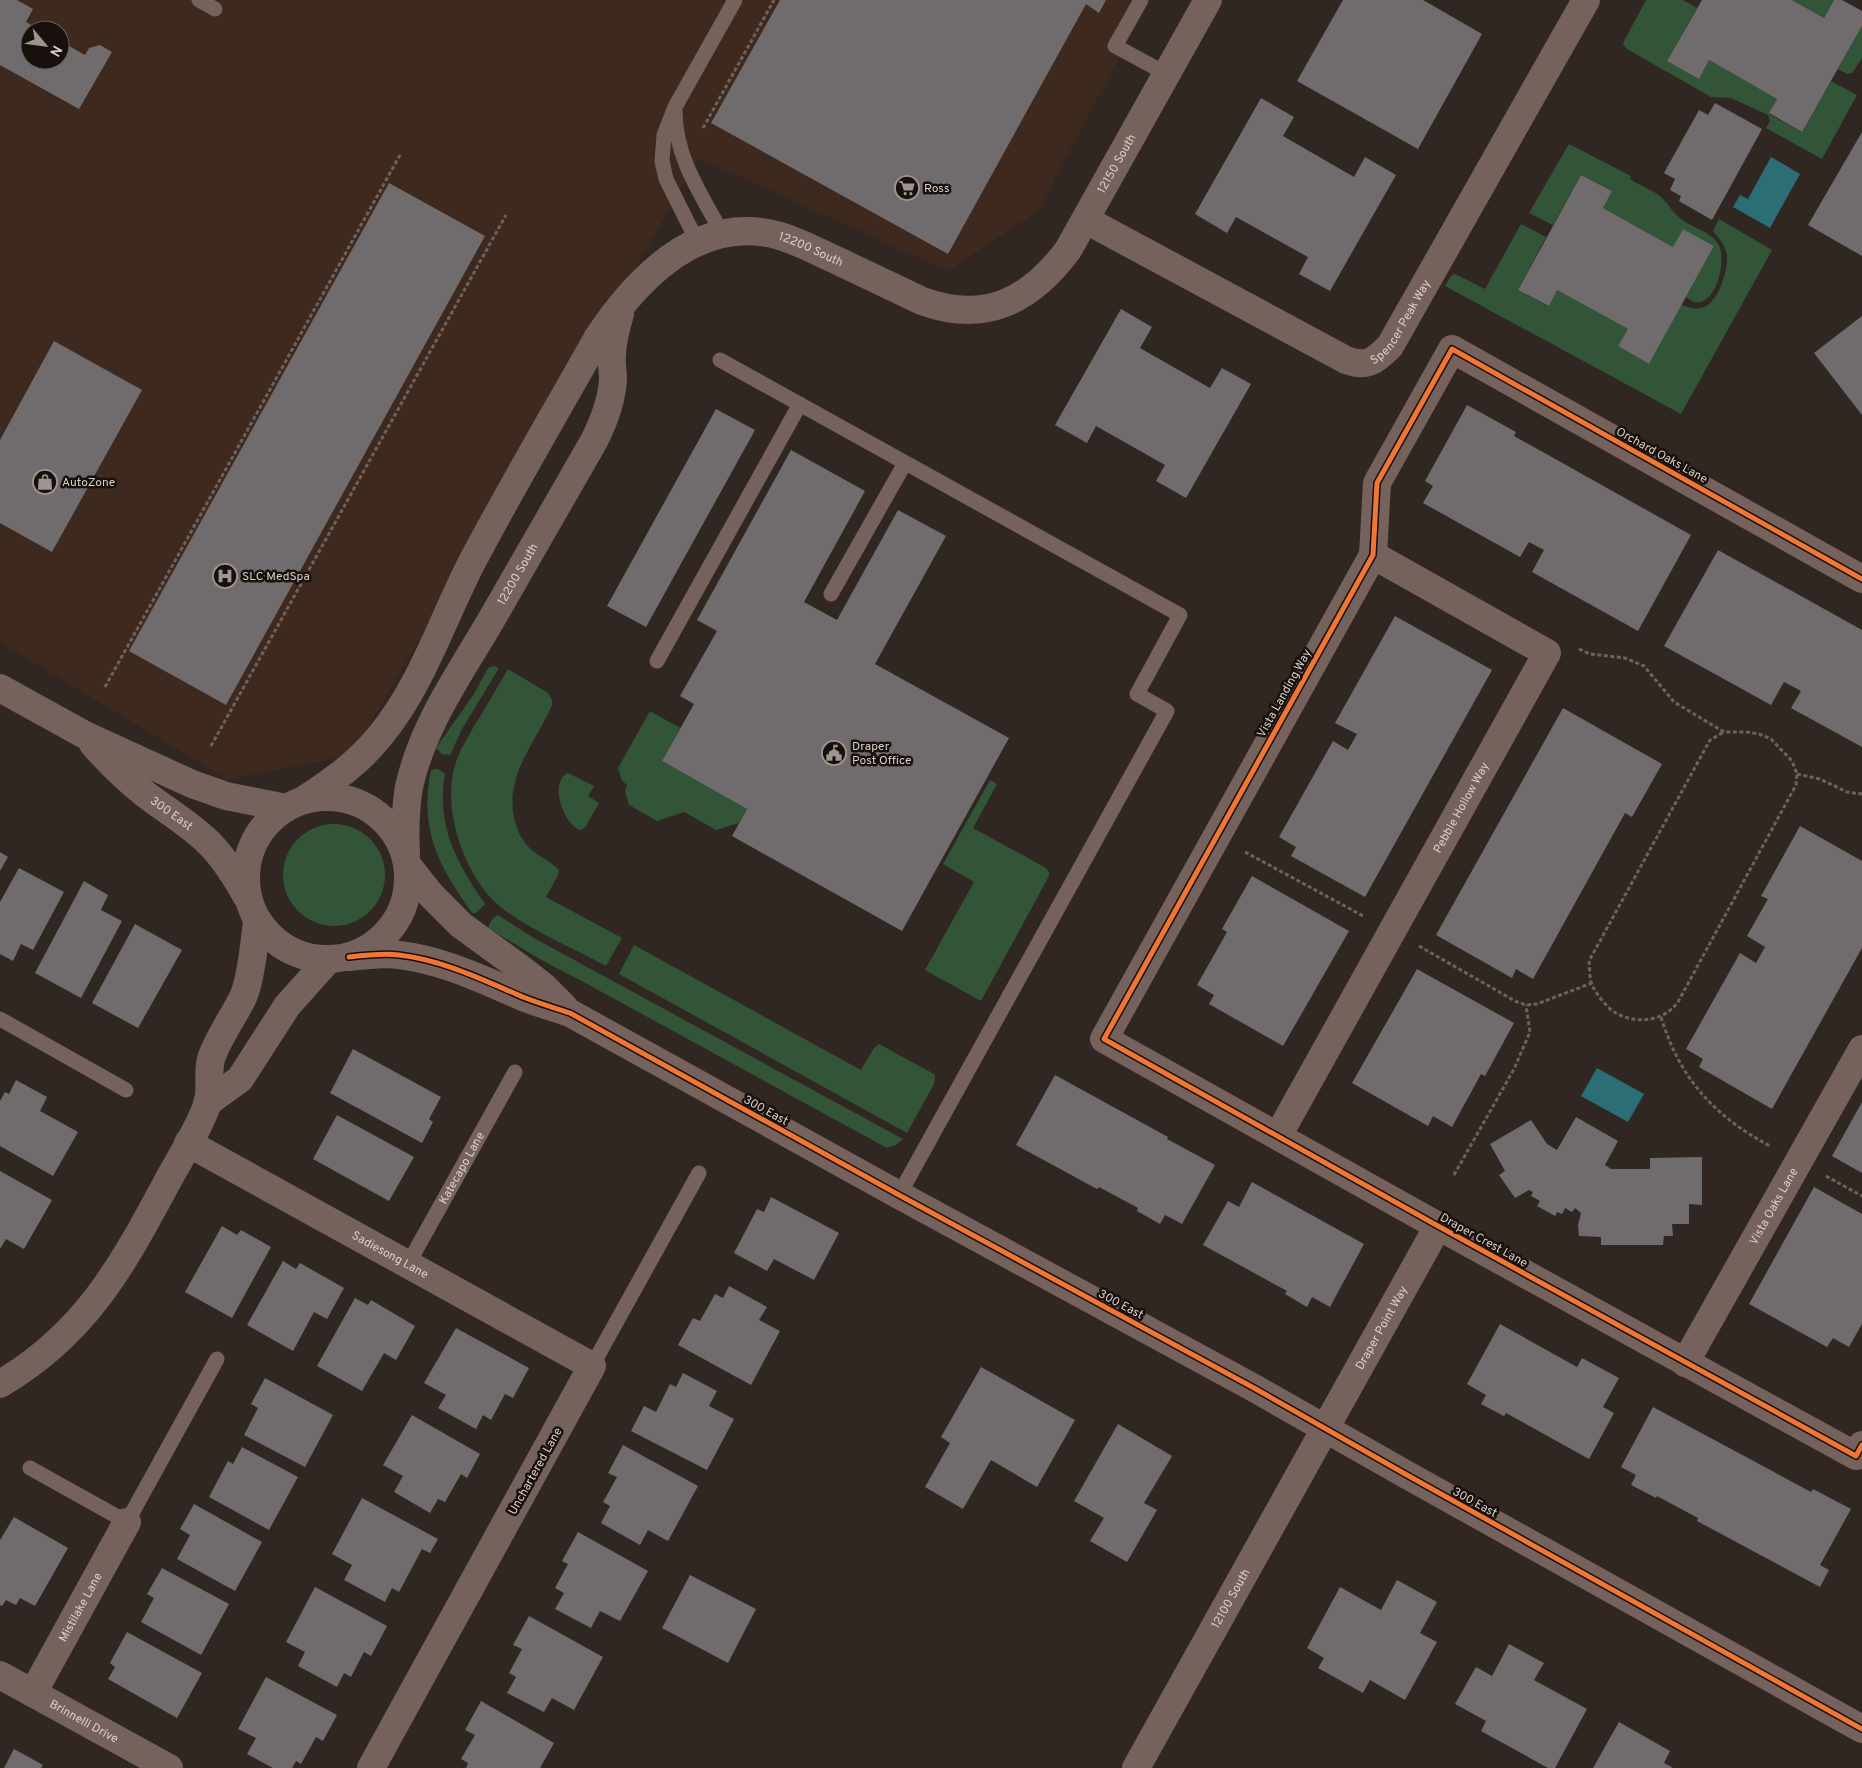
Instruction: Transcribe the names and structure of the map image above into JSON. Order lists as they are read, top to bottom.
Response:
{
  "streets": {
    "street": [
      "12150 South",
      "12200 South",
      "Spencer Peak Way",
      "Orchard Oaks Lane",
      "Vista Landing Way",
      "Pebble Hollow Way",
      "300 East",
      "Vista Oaks Lane",
      "Draper Crest Lane",
      "Sadiesong Lane",
      "Draper Point Way",
      "Unchartered Lane",
      "12100 South",
      "Mistilake Lane",
      "Brinnelli Drive"
    ],
    "lane": ["Katecapo Lane"]
  },
  "crossings": [
    ["12150 South", "12200 South"],
    ["12150 South", "Spencer Peak Way"],
    ["12200 South", "300 East"],
    ["Orchard Oaks Lane", "Vista Landing Way"],
    ["Vista Landing Way", "Pebble Hollow Way"],
    ["Vista Landing Way", "Draper Crest Lane"],
    ["Pebble Hollow Way", "Draper Crest Lane"],
    ["300 East", "Draper Point Way"],
    ["300 East", "12100 South"],
    ["Katecapo Lane", "Sadiesong Lane"],
    ["Vista Oaks Lane", "Draper Crest Lane"],
    ["Draper Crest Lane", "Draper Point Way"],
    ["Sadiesong Lane", "Unchartered Lane"],
    ["Draper Point Way", "12100 South"],
    ["Mistilake Lane", "Brinnelli Drive"]
  ],
  "places": {
    "supermarket": ["Ross"],
    "shop": ["AutoZone"],
    "hospital": ["SLC MedSpa"],
    "public building": ["Draper Post Office"]
  },
  "north": "bottom right"
}
